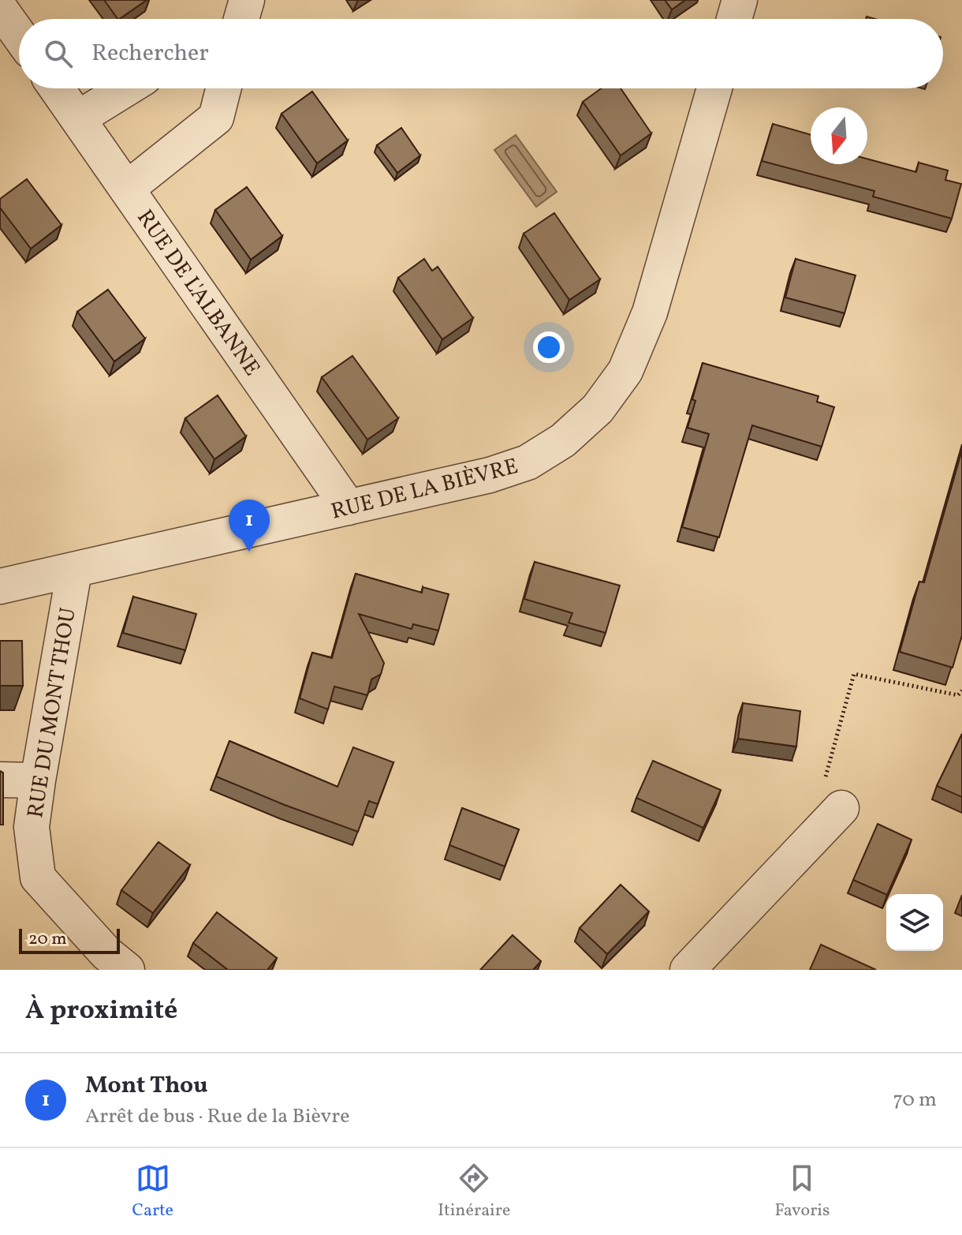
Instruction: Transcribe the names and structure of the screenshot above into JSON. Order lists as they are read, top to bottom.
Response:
{
  "streets": {
    "street": ["RUE DE L'ALBANNE", "RUE DE LA BIÈVRE", "RUE DU MONT THOU"]
  },
  "crossings": [
    ["RUE DE L'ALBANNE", "RUE DE LA BIÈVRE"],
    ["RUE DE LA BIÈVRE", "RUE DU MONT THOU"]
  ],
  "scale_bar": "20 m",
  "north": "bottom",
  "page": {
    "search": "Rechercher",
    "pins": "1",
    "scale": "20 m",
    "heading": "À proximité",
    "list": [
      {
        "mark": "1",
        "name": "Mont Thou",
        "note": "Arrêt de bus · Rue de la Bièvre",
        "value": "70 m"
      }
    ],
    "nav": ["Carte", "Itinéraire", "Favoris"]
  }
}
